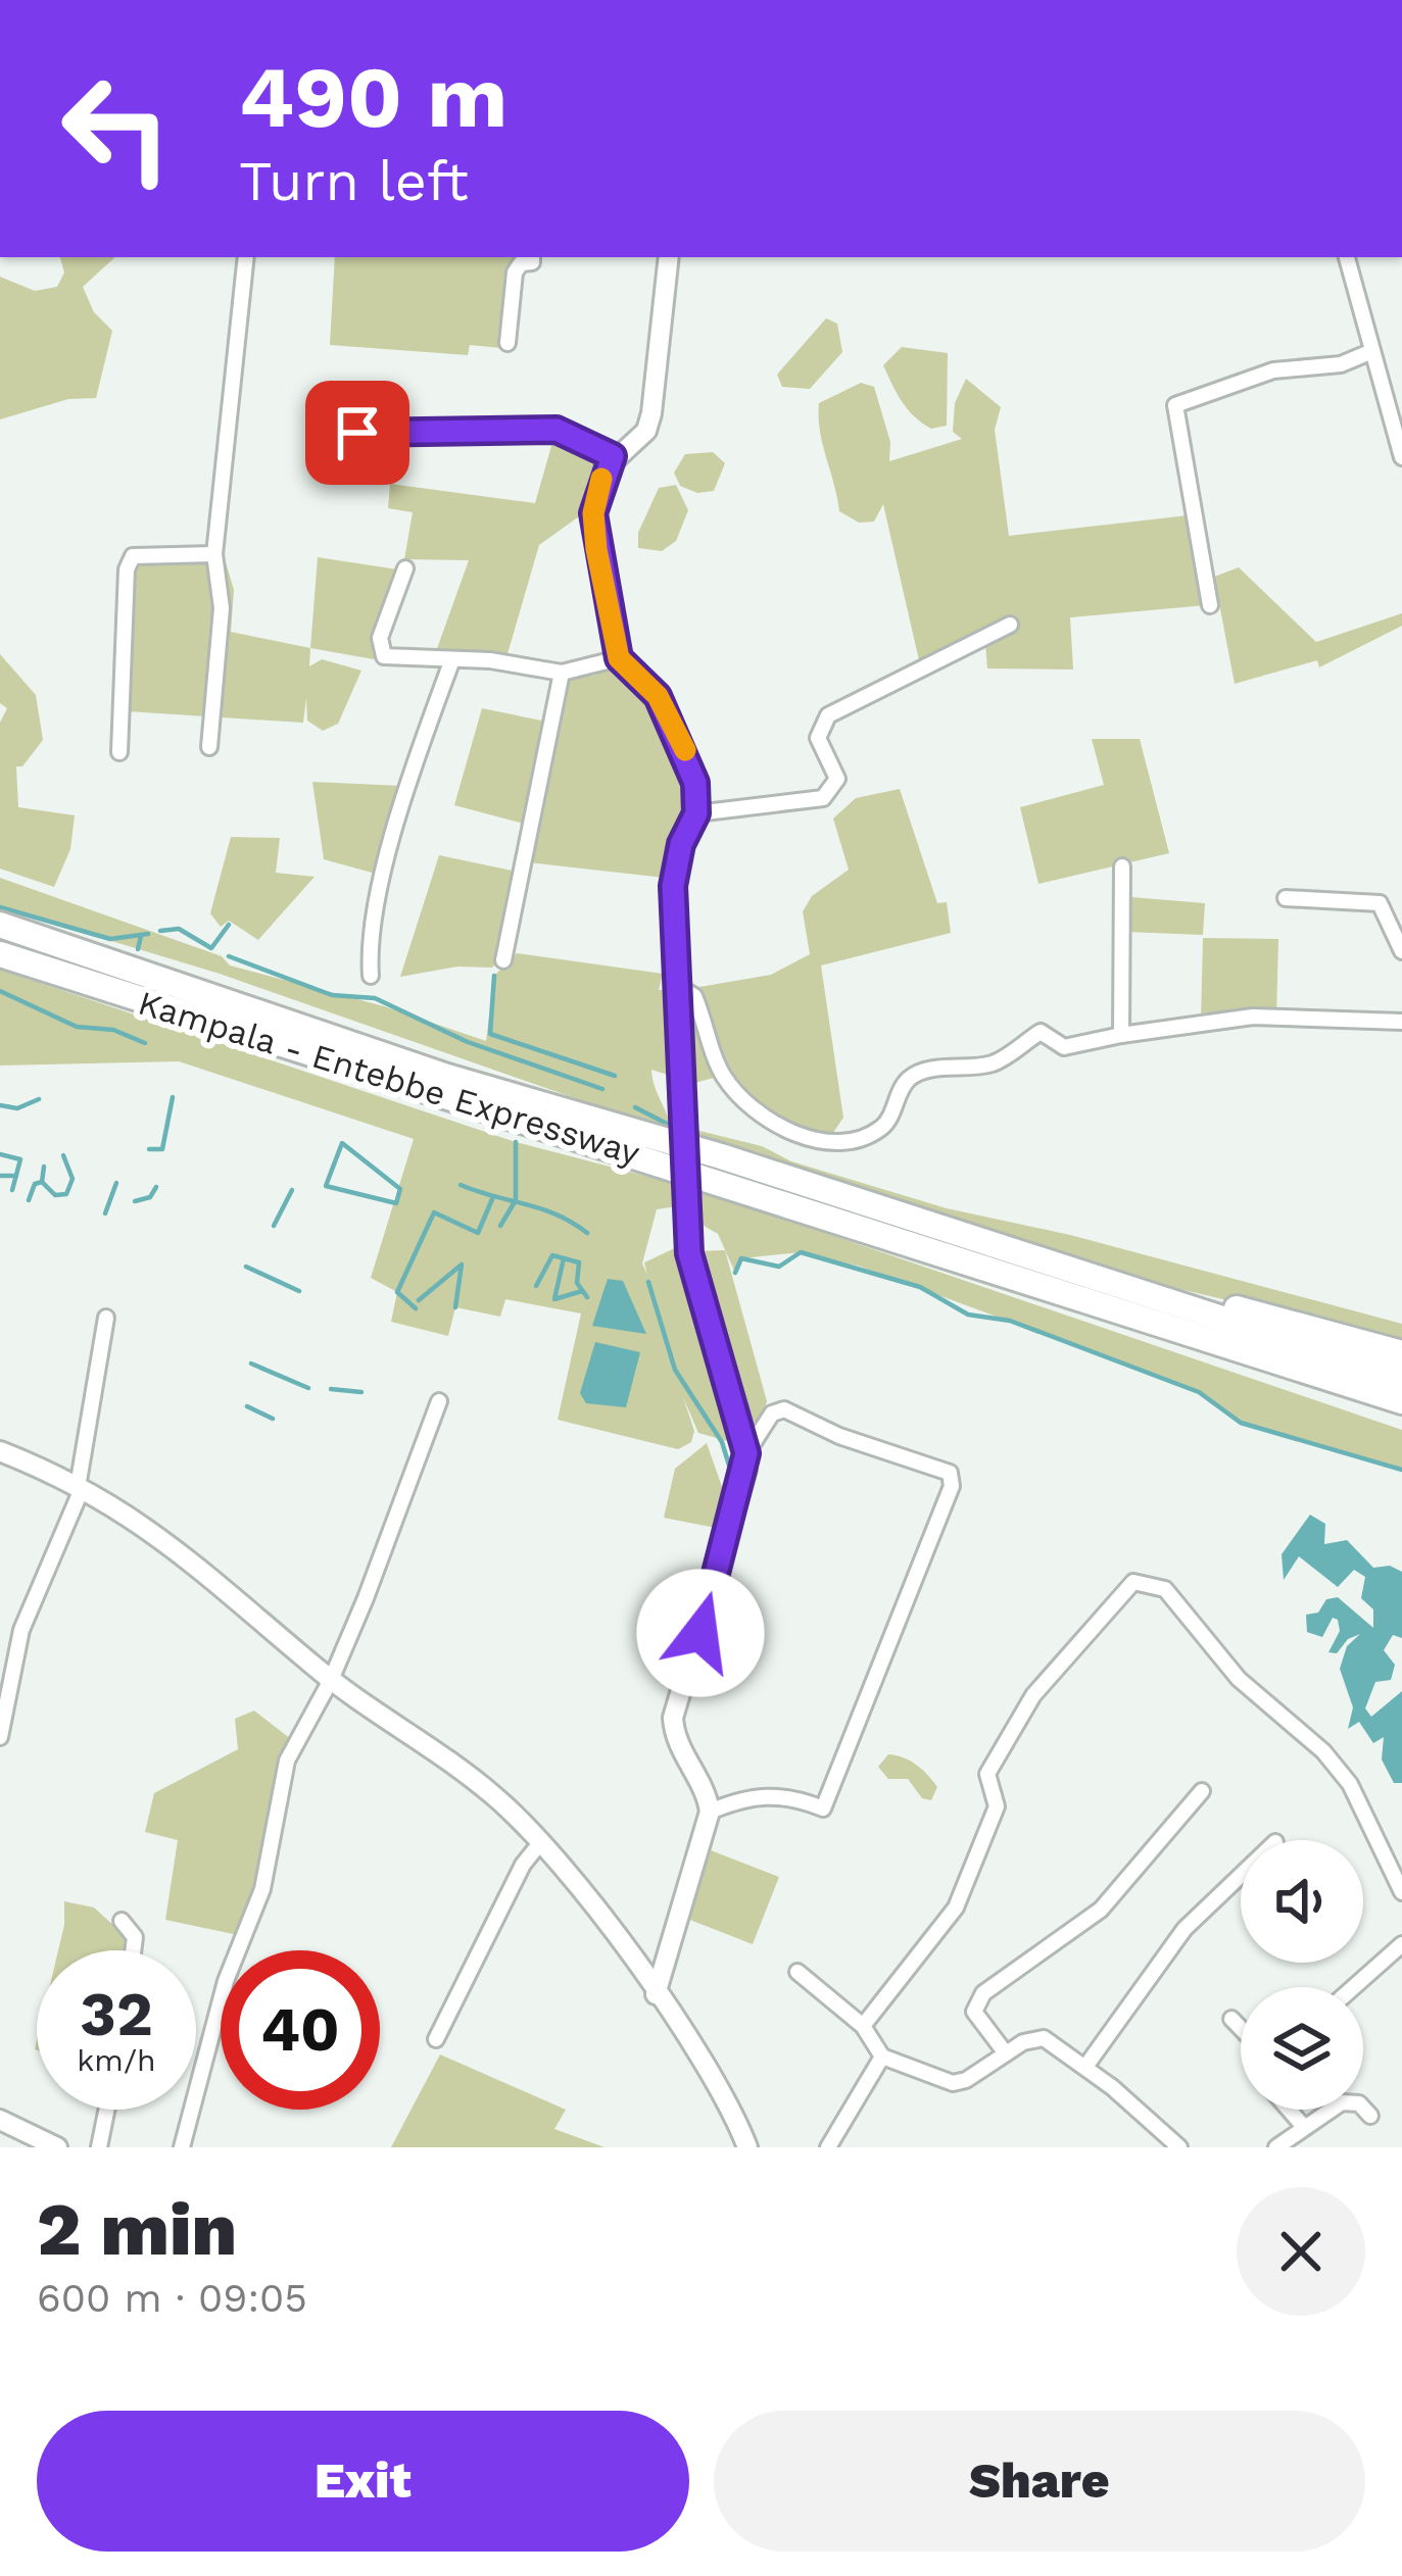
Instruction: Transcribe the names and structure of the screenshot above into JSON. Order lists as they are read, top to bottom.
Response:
{
  "streets": {
    "highway": ["Kampala - Entebbe Expressway"]
  },
  "page": {
    "turn": ["490 m", "Turn left"],
    "speed": "32 km/h",
    "limit": "40",
    "heading": ["2 min", "600 m · 09:05"],
    "buttons": ["Exit", "Share"]
  }
}
